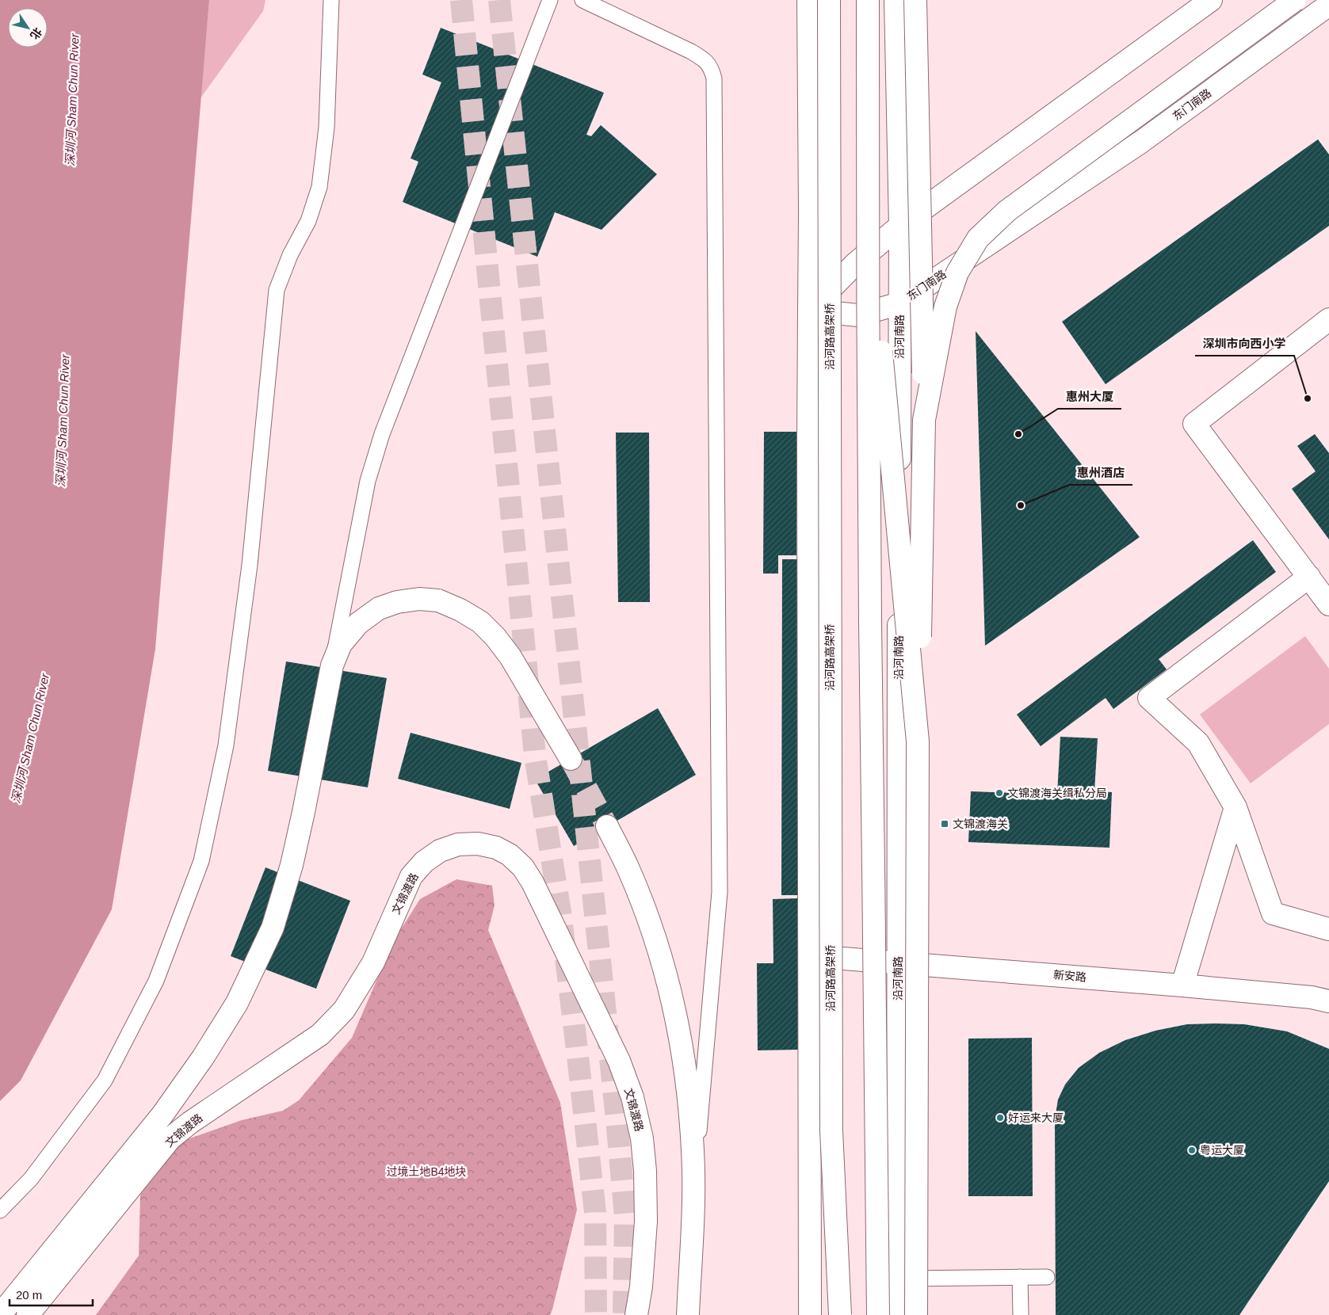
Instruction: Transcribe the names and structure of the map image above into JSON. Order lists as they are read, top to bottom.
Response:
{
  "streets": {
    "main road": [
      "东门南路",
      "沿河路高架桥",
      "沿河南路",
      "文锦渡路",
      "新安路"
    ]
  },
  "crossings": [
    ["东门南路", "沿河南路"],
    ["沿河南路", "新安路"]
  ],
  "water": ["深圳河 Sham Chun River"],
  "parks": ["过境土地B4地块"],
  "places": {
    "other": [
      "深圳市向西小学",
      "惠州大厦",
      "惠州酒店",
      "文锦渡海关缉私分局",
      "好运来大厦",
      "粤运大厦"
    ],
    "transit": ["文锦渡海关"]
  },
  "scale_bar": "20 m",
  "north": "bottom right"
}
